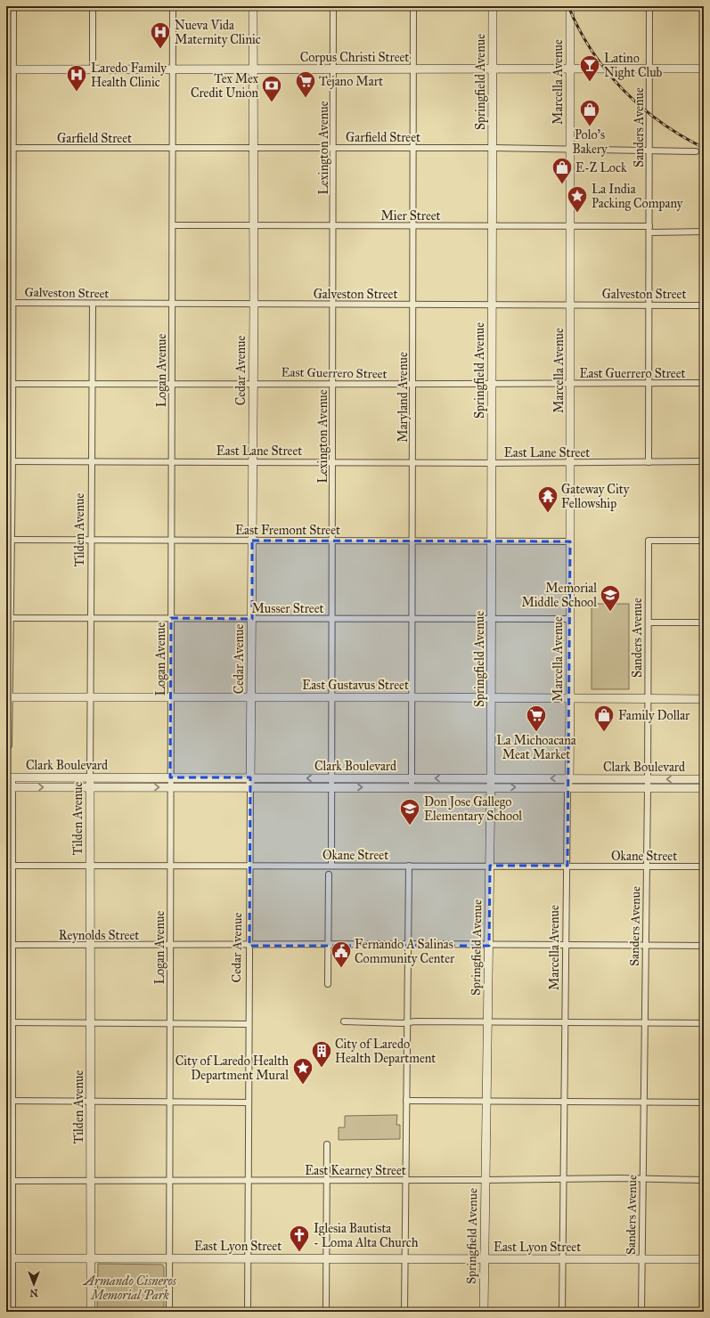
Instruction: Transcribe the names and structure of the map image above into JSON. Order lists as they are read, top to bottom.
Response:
{
  "streets": {
    "main road": [
      "Corpus Christi Street",
      "Springfield Avenue",
      "Marcella Avenue",
      "Cedar Avenue",
      "Tilden Avenue",
      "East Gustavus Street",
      "Clark Boulevard",
      "East Lyon Street"
    ],
    "street": [
      "Sanders Avenue",
      "Garfield Street",
      "Lexington Avenue",
      "Mier Street",
      "Galveston Street",
      "Logan Avenue",
      "East Guerrero Street",
      "Maryland Avenue",
      "East Lane Street",
      "East Fremont Street",
      "Musser Street",
      "Okane Street",
      "Reynolds Street",
      "East Kearney Street"
    ]
  },
  "crossings": [
    ["Corpus Christi Street", "Springfield Avenue"],
    ["Corpus Christi Street", "Marcella Avenue"],
    ["Corpus Christi Street", "Sanders Avenue"],
    ["Corpus Christi Street", "Lexington Avenue"],
    ["Corpus Christi Street", "Logan Avenue"],
    ["Corpus Christi Street", "Cedar Avenue"],
    ["Corpus Christi Street", "Maryland Avenue"],
    ["Springfield Avenue", "Garfield Street"],
    ["Springfield Avenue", "Mier Street"],
    ["Springfield Avenue", "Galveston Street"],
    ["Springfield Avenue", "East Guerrero Street"],
    ["Springfield Avenue", "East Lane Street"],
    ["Springfield Avenue", "East Fremont Street"],
    ["Springfield Avenue", "Musser Street"],
    ["Springfield Avenue", "East Gustavus Street"],
    ["Springfield Avenue", "Clark Boulevard"],
    ["Springfield Avenue", "Okane Street"],
    ["Springfield Avenue", "Reynolds Street"],
    ["Springfield Avenue", "East Kearney Street"],
    ["Springfield Avenue", "East Lyon Street"],
    ["Marcella Avenue", "Garfield Street"],
    ["Marcella Avenue", "Mier Street"],
    ["Marcella Avenue", "Galveston Street"],
    ["Marcella Avenue", "East Guerrero Street"],
    ["Marcella Avenue", "East Lane Street"],
    ["Marcella Avenue", "East Fremont Street"],
    ["Marcella Avenue", "Musser Street"],
    ["Marcella Avenue", "East Gustavus Street"],
    ["Marcella Avenue", "Clark Boulevard"],
    ["Marcella Avenue", "Okane Street"],
    ["Marcella Avenue", "Reynolds Street"],
    ["Marcella Avenue", "East Kearney Street"],
    ["Marcella Avenue", "East Lyon Street"],
    ["Sanders Avenue", "Garfield Street"],
    ["Sanders Avenue", "Mier Street"],
    ["Sanders Avenue", "Galveston Street"],
    ["Sanders Avenue", "East Guerrero Street"],
    ["Sanders Avenue", "East Lane Street"],
    ["Sanders Avenue", "East Gustavus Street"],
    ["Sanders Avenue", "Clark Boulevard"],
    ["Sanders Avenue", "Okane Street"],
    ["Sanders Avenue", "Reynolds Street"],
    ["Sanders Avenue", "East Kearney Street"],
    ["Sanders Avenue", "East Lyon Street"],
    ["Garfield Street", "Lexington Avenue"],
    ["Garfield Street", "Logan Avenue"],
    ["Garfield Street", "Cedar Avenue"],
    ["Garfield Street", "Maryland Avenue"],
    ["Lexington Avenue", "Mier Street"],
    ["Lexington Avenue", "Galveston Street"],
    ["Lexington Avenue", "East Guerrero Street"],
    ["Lexington Avenue", "East Lane Street"],
    ["Lexington Avenue", "East Fremont Street"],
    ["Lexington Avenue", "Musser Street"],
    ["Lexington Avenue", "East Gustavus Street"],
    ["Lexington Avenue", "Clark Boulevard"],
    ["Lexington Avenue", "Okane Street"],
    ["Mier Street", "Logan Avenue"],
    ["Mier Street", "Cedar Avenue"],
    ["Mier Street", "Maryland Avenue"],
    ["Galveston Street", "Logan Avenue"],
    ["Galveston Street", "Cedar Avenue"],
    ["Galveston Street", "Maryland Avenue"],
    ["Galveston Street", "Tilden Avenue"],
    ["Logan Avenue", "East Guerrero Street"],
    ["Logan Avenue", "East Lane Street"],
    ["Logan Avenue", "East Fremont Street"],
    ["Logan Avenue", "Musser Street"],
    ["Logan Avenue", "East Gustavus Street"],
    ["Logan Avenue", "Clark Boulevard"],
    ["Logan Avenue", "Okane Street"],
    ["Logan Avenue", "Reynolds Street"],
    ["Logan Avenue", "East Kearney Street"],
    ["Logan Avenue", "East Lyon Street"],
    ["Cedar Avenue", "East Guerrero Street"],
    ["Cedar Avenue", "East Lane Street"],
    ["Cedar Avenue", "East Fremont Street"],
    ["Cedar Avenue", "Musser Street"],
    ["Cedar Avenue", "East Gustavus Street"],
    ["Cedar Avenue", "Clark Boulevard"],
    ["Cedar Avenue", "Okane Street"],
    ["Cedar Avenue", "Reynolds Street"],
    ["Cedar Avenue", "East Kearney Street"],
    ["Cedar Avenue", "East Lyon Street"],
    ["East Guerrero Street", "Maryland Avenue"],
    ["East Guerrero Street", "Tilden Avenue"],
    ["Maryland Avenue", "East Lane Street"],
    ["Maryland Avenue", "East Fremont Street"],
    ["Maryland Avenue", "Musser Street"],
    ["Maryland Avenue", "East Gustavus Street"],
    ["Maryland Avenue", "Clark Boulevard"],
    ["East Lane Street", "Tilden Avenue"],
    ["Tilden Avenue", "East Fremont Street"],
    ["Tilden Avenue", "Musser Street"],
    ["Tilden Avenue", "East Gustavus Street"],
    ["Tilden Avenue", "Clark Boulevard"],
    ["Tilden Avenue", "Okane Street"],
    ["Tilden Avenue", "Reynolds Street"],
    ["Tilden Avenue", "East Kearney Street"],
    ["Tilden Avenue", "East Lyon Street"]
  ],
  "parks": ["Armando Cisneros Memorial Park"],
  "places": {
    "hospital": ["Nueva Vida Maternity Clinic", "Laredo Family Health Clinic"],
    "bar": ["Latino Night Club"],
    "supermarket": ["Tejano Mart", "La Michoacana Meat Market"],
    "bank": ["Tex Mex Credit Union"],
    "shop": ["Polo's Bakery", "E-Z Lock", "Family Dollar"],
    "place": ["La India Packing Company", "City of Laredo Health Department Mural"],
    "temple": ["Gateway City Fellowship"],
    "school or university": ["Memorial Middle School", "Don Jose Gallego Elementary School"],
    "public building": ["Fernando A Salinas Community Center"],
    "building": ["City of Laredo Health Department"],
    "church": ["Iglesia Bautista - Loma Alta Church"]
  },
  "north": "bottom"
}
